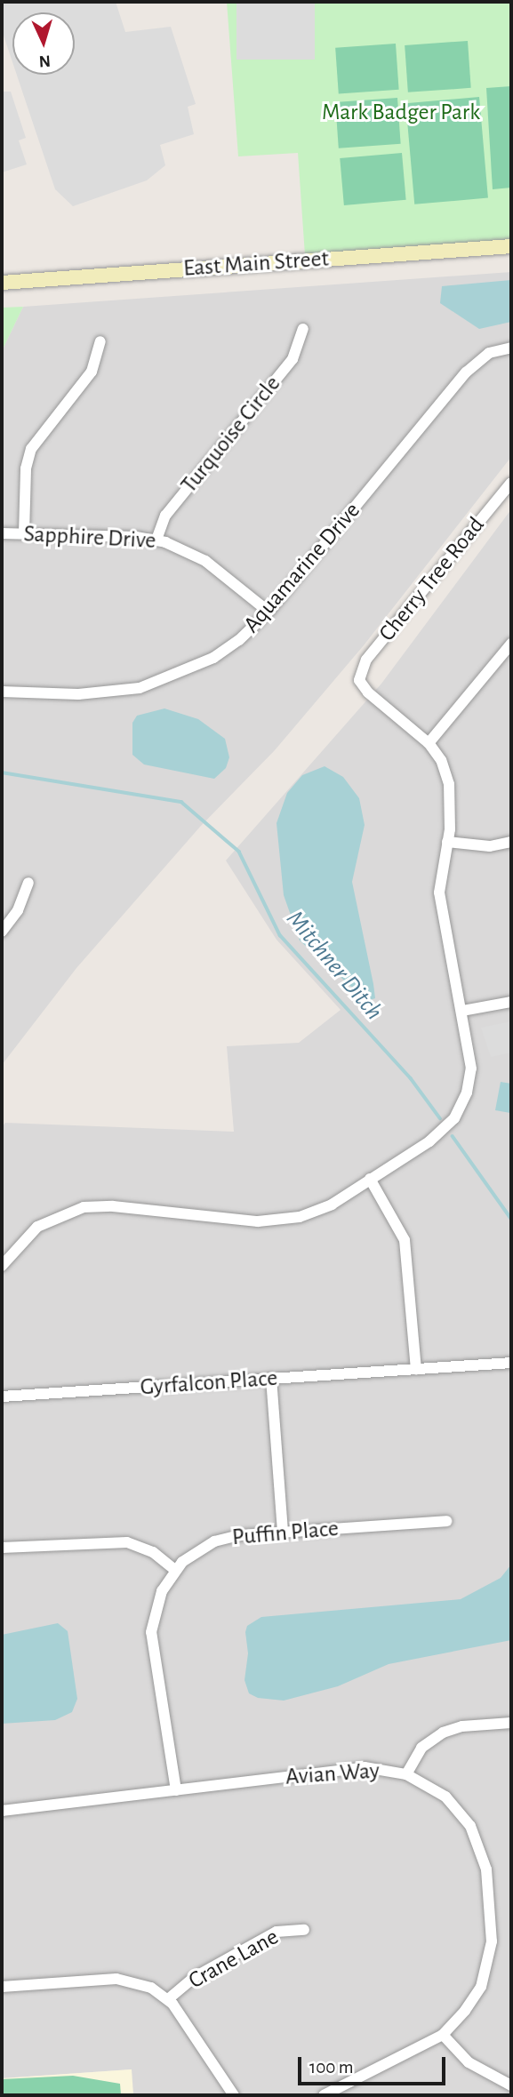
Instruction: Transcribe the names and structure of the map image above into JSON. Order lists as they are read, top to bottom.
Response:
{
  "streets": {
    "main road": ["East Main Street"],
    "street": [
      "Turquoise Circle",
      "Sapphire Drive",
      "Aquamarine Drive",
      "Cherry Tree Road",
      "Gyrfalcon Place",
      "Puffin Place",
      "Avian Way",
      "Crane Lane"
    ]
  },
  "crossings": [
    ["Turquoise Circle", "Sapphire Drive"],
    ["Sapphire Drive", "Aquamarine Drive"],
    ["Puffin Place", "Avian Way"]
  ],
  "water": ["Mitchner Ditch"],
  "parks": ["Mark Badger Park"],
  "scale_bar": "100 m",
  "north": "bottom"
}
